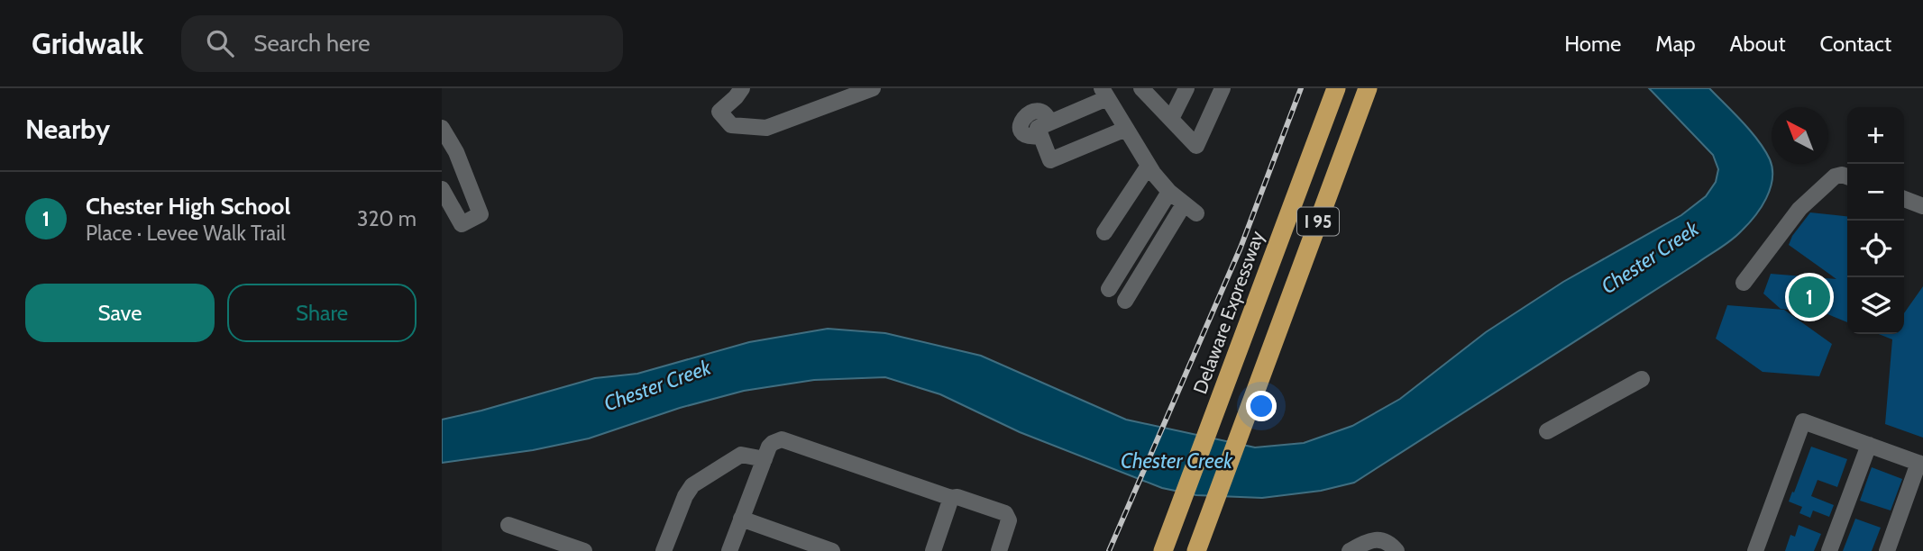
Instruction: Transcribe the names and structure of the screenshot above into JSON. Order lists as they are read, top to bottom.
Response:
{
  "streets": {
    "highway": ["I 95", "Delaware Expressway"]
  },
  "water": ["Chester Creek"],
  "north": "top left",
  "page": {
    "header": "Gridwalk",
    "search": "Search here",
    "nav": [
      "Home",
      "Map",
      "About",
      "Contact"
    ],
    "heading": "Nearby",
    "map_buttons": ["+", "−"],
    "list": [
      {
        "mark": "1",
        "name": "Chester High School",
        "note": "Place · Levee Walk Trail",
        "value": "320 m"
      }
    ],
    "buttons": ["Save", "Share"],
    "pins": "1"
  }
}
